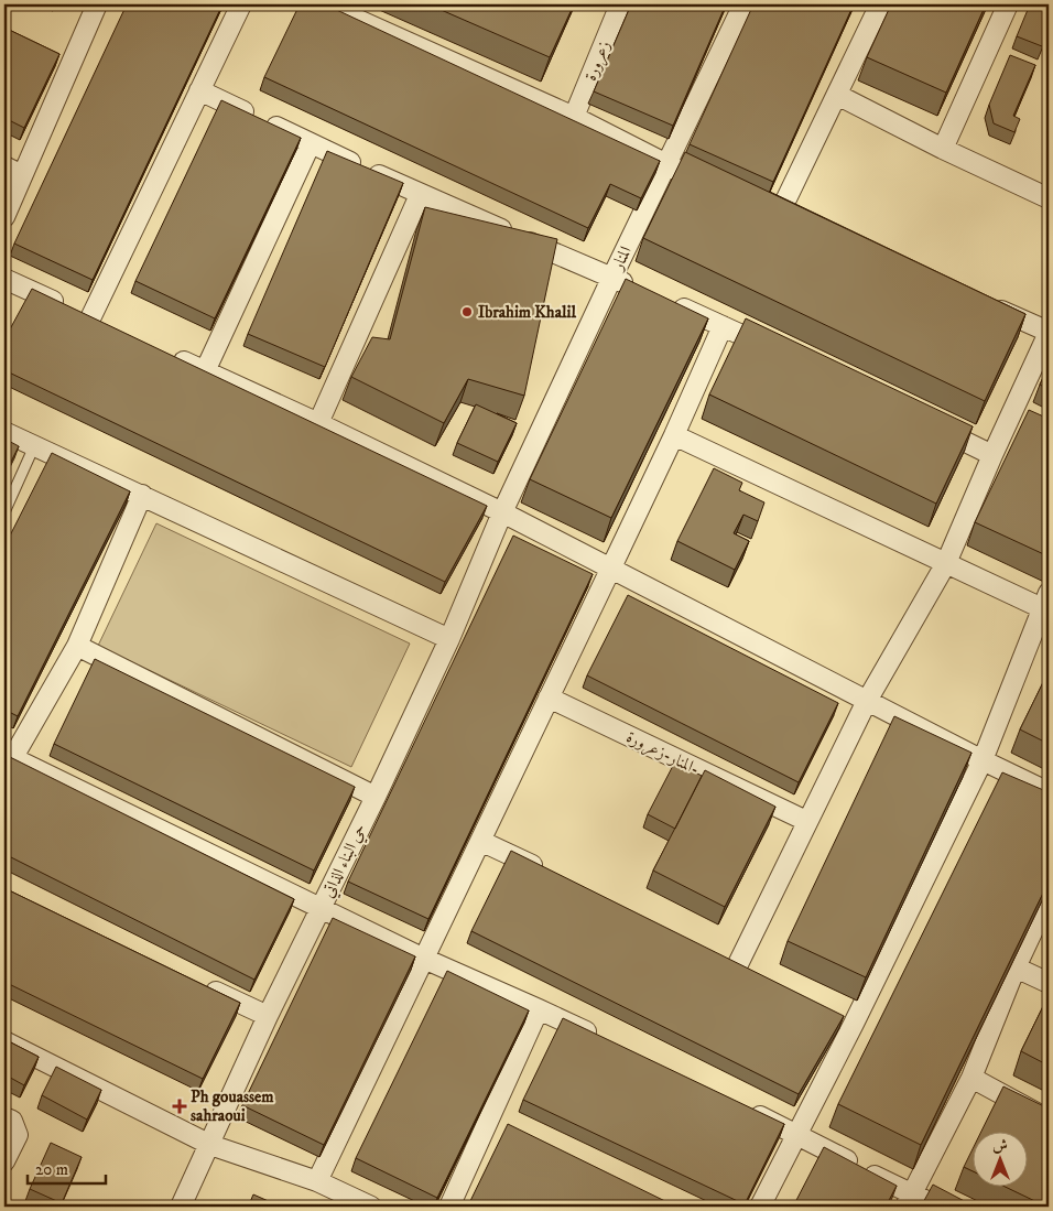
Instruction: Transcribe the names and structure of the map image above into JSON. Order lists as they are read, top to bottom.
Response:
{
  "streets": {
    "street": [
      "زعرورة",
      "المنار",
      "المنار-زعرورة-",
      "حي البناء الذاتي"
    ]
  },
  "crossings": [
    ["المنار", "حي البناء الذاتي"]
  ],
  "places": {
    "other": ["Ibrahim Khalil"],
    "health": ["Ph gouassem sahraoui"]
  },
  "scale_bar": "20 m",
  "north": "top"
}
